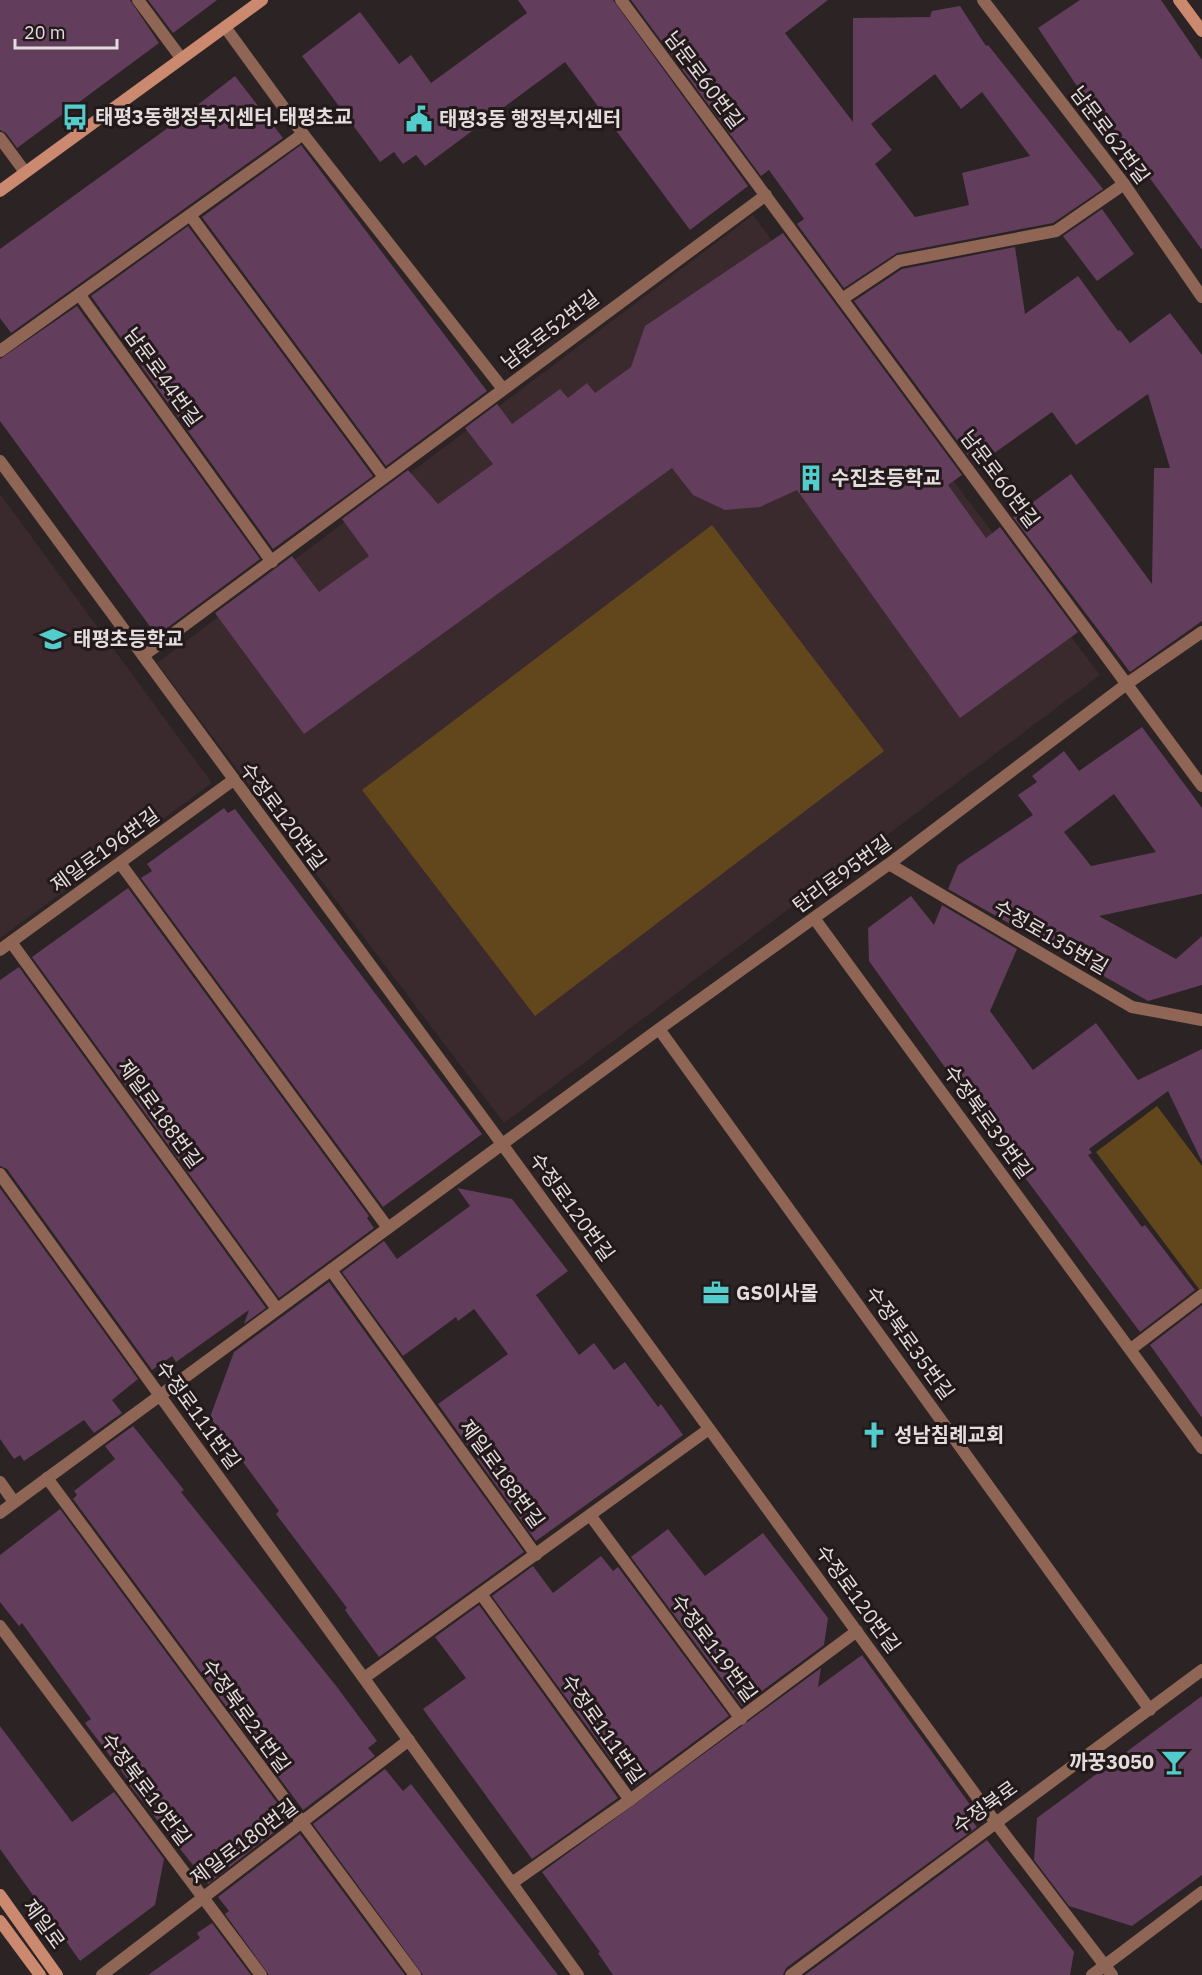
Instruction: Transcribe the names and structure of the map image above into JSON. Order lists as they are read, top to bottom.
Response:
{
  "streets": {
    "main road": ["제일로"],
    "street": [
      "남문로60번길",
      "남문로62번길",
      "남문로52번길",
      "남문로44번길",
      "수정로120번길",
      "제일로196번길",
      "탄리로95번길",
      "수정로135번길",
      "제일로188번길",
      "수정북로39번길",
      "수정북로35번길",
      "수정로111번길",
      "수정로119번길",
      "수정북로21번길",
      "수정북로19번길",
      "수정북로",
      "제일로180번길"
    ]
  },
  "crossings": [
    ["남문로60번길", "남문로52번길"],
    ["남문로60번길", "탄리로95번길"],
    ["수정로120번길", "제일로196번길"],
    ["수정로120번길", "탄리로95번길"],
    ["수정로120번길", "수정로119번길"],
    ["수정로120번길", "수정북로"],
    ["제일로196번길", "제일로188번길"],
    ["탄리로95번길", "수정로135번길"],
    ["탄리로95번길", "수정북로39번길"],
    ["탄리로95번길", "수정북로35번길"],
    ["수정북로35번길", "수정북로"],
    ["수정로111번길", "제일로180번길"],
    ["수정북로21번길", "제일로180번길"],
    ["수정북로19번길", "제일로180번길"]
  ],
  "places": {
    "bus stop": ["태평3동행정복지센터.태평초교"],
    "public building": ["태평3동 행정복지센터"],
    "building": ["수진초등학교"],
    "school or university": ["태평초등학교"],
    "office": ["GS이사몰"],
    "church": ["성남침례교회"],
    "bar": ["까꿍3050"]
  },
  "scale_bar": "20 m"
}
